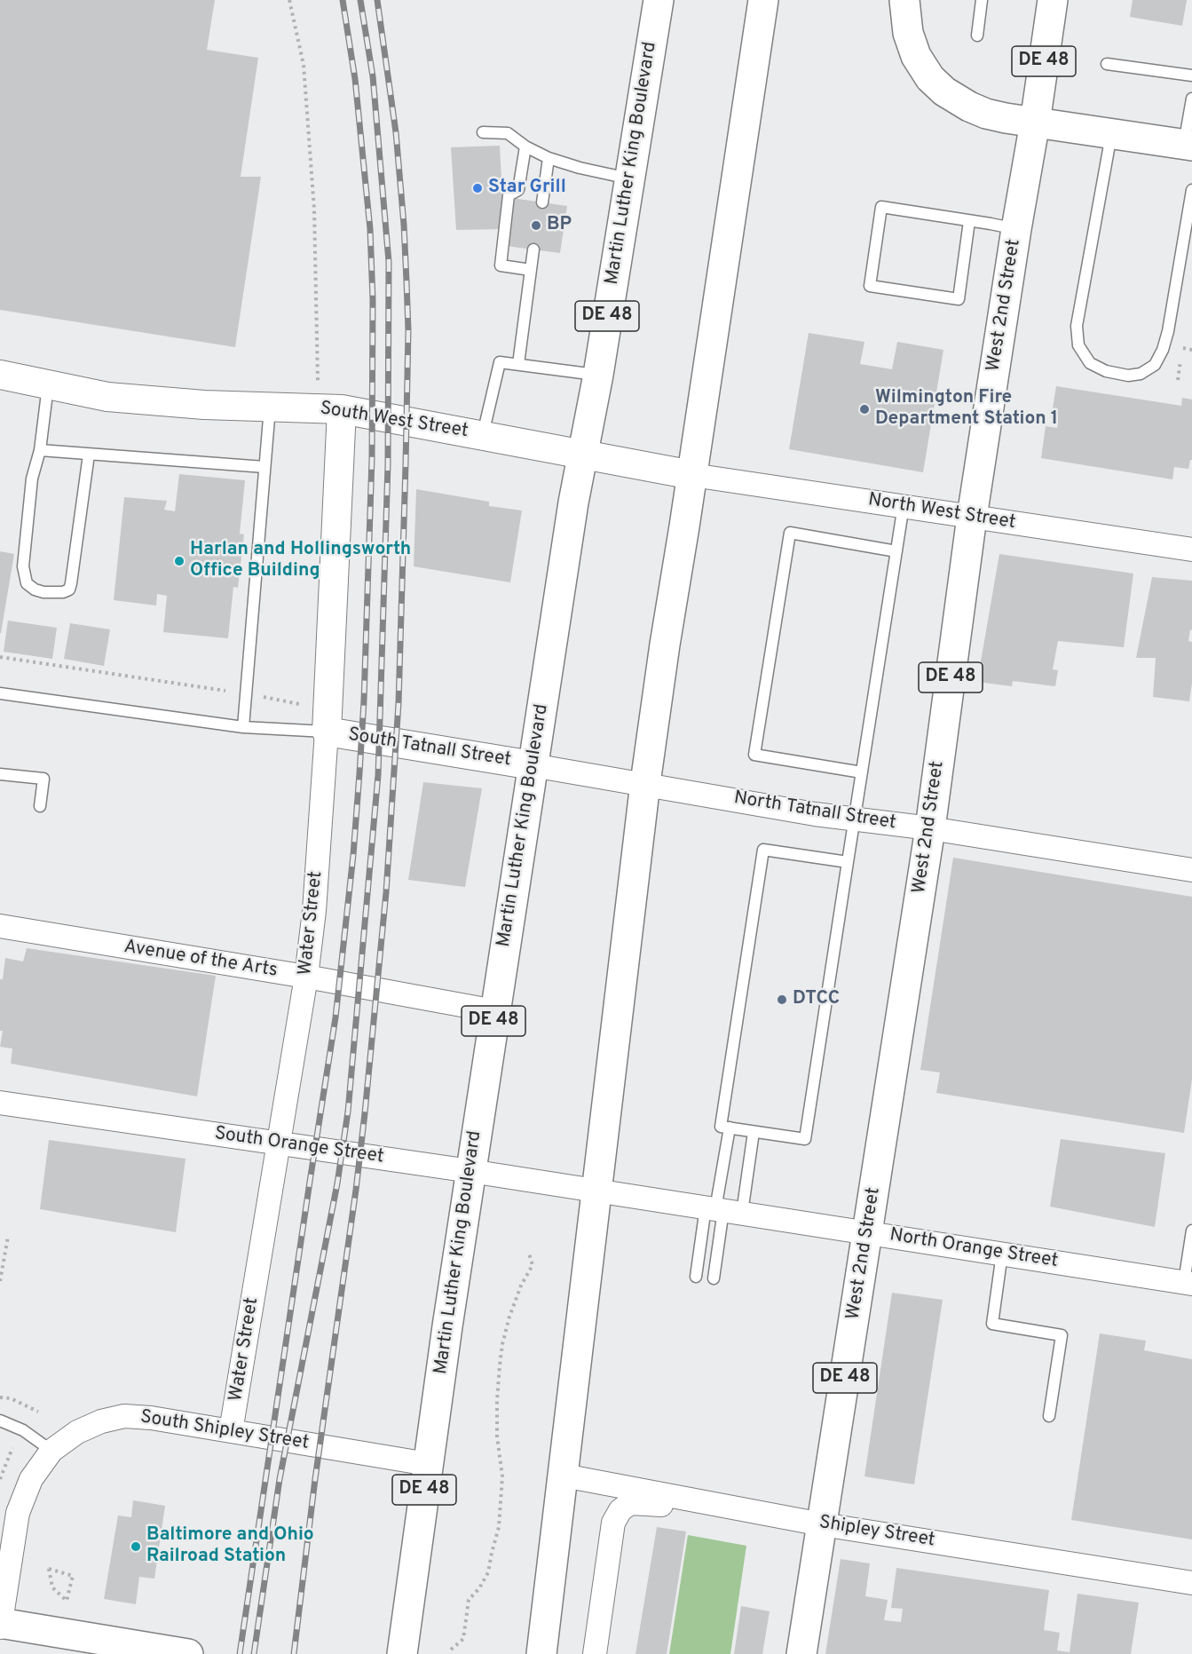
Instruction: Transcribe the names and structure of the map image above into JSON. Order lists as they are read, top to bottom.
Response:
{
  "streets": {
    "main road": ["DE 48", "Martin Luther King Boulevard", "West 2nd Street"],
    "street": [
      "South West Street",
      "North West Street",
      "South Tatnall Street",
      "North Tatnall Street",
      "Water Street",
      "Avenue of the Arts",
      "South Orange Street",
      "North Orange Street",
      "South Shipley Street",
      "Shipley Street"
    ]
  },
  "crossings": [
    ["Martin Luther King Boulevard", "South West Street"],
    ["Martin Luther King Boulevard", "South Tatnall Street"],
    ["Martin Luther King Boulevard", "North Tatnall Street"],
    ["Martin Luther King Boulevard", "Avenue of the Arts"],
    ["Martin Luther King Boulevard", "South Orange Street"],
    ["Martin Luther King Boulevard", "South Shipley Street"],
    ["West 2nd Street", "North West Street"],
    ["West 2nd Street", "North Tatnall Street"],
    ["West 2nd Street", "North Orange Street"],
    ["West 2nd Street", "Shipley Street"],
    ["South West Street", "North West Street"],
    ["South West Street", "Water Street"],
    ["South Tatnall Street", "North Tatnall Street"],
    ["South Tatnall Street", "Water Street"],
    ["Water Street", "Avenue of the Arts"],
    ["Water Street", "South Orange Street"],
    ["Water Street", "South Shipley Street"],
    ["South Orange Street", "North Orange Street"]
  ],
  "places": [
    "Star Grill",
    "BP",
    "Wilmington Fire Department Station 1",
    "Harlan and Hollingsworth Office Building",
    "DTCC",
    "Baltimore and Ohio Railroad Station"
  ]
}
